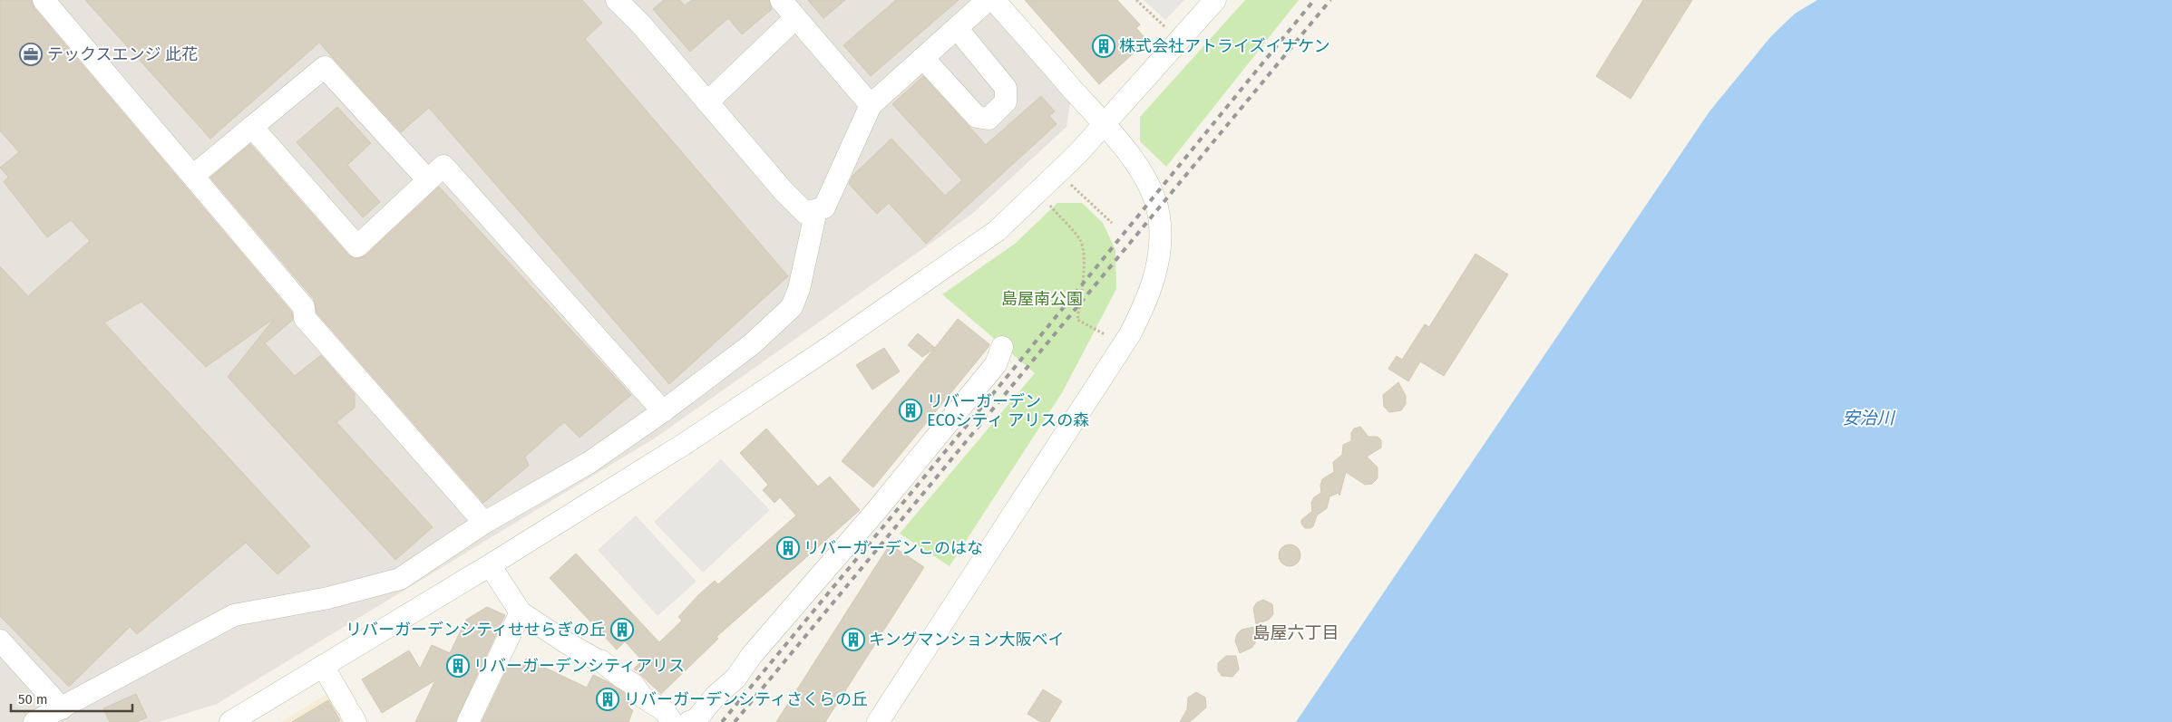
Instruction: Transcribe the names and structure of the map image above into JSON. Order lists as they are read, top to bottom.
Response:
{
  "districts": ["島屋六丁目"],
  "water": ["安治川"],
  "parks": ["島屋南公園"],
  "places": {
    "building": [
      "株式会社アトライズイナケン",
      "リバーガーデン ECOシティ アリスの森",
      "リバーガーデンこのはな",
      "リバーガーデンシティせせらぎの丘",
      "キングマンション大阪ベイ",
      "リバーガーデンシティアリス",
      "リバーガーデンシティさくらの丘"
    ],
    "office": ["テックスエンジ 此花"]
  },
  "scale_bar": "50 m"
}
